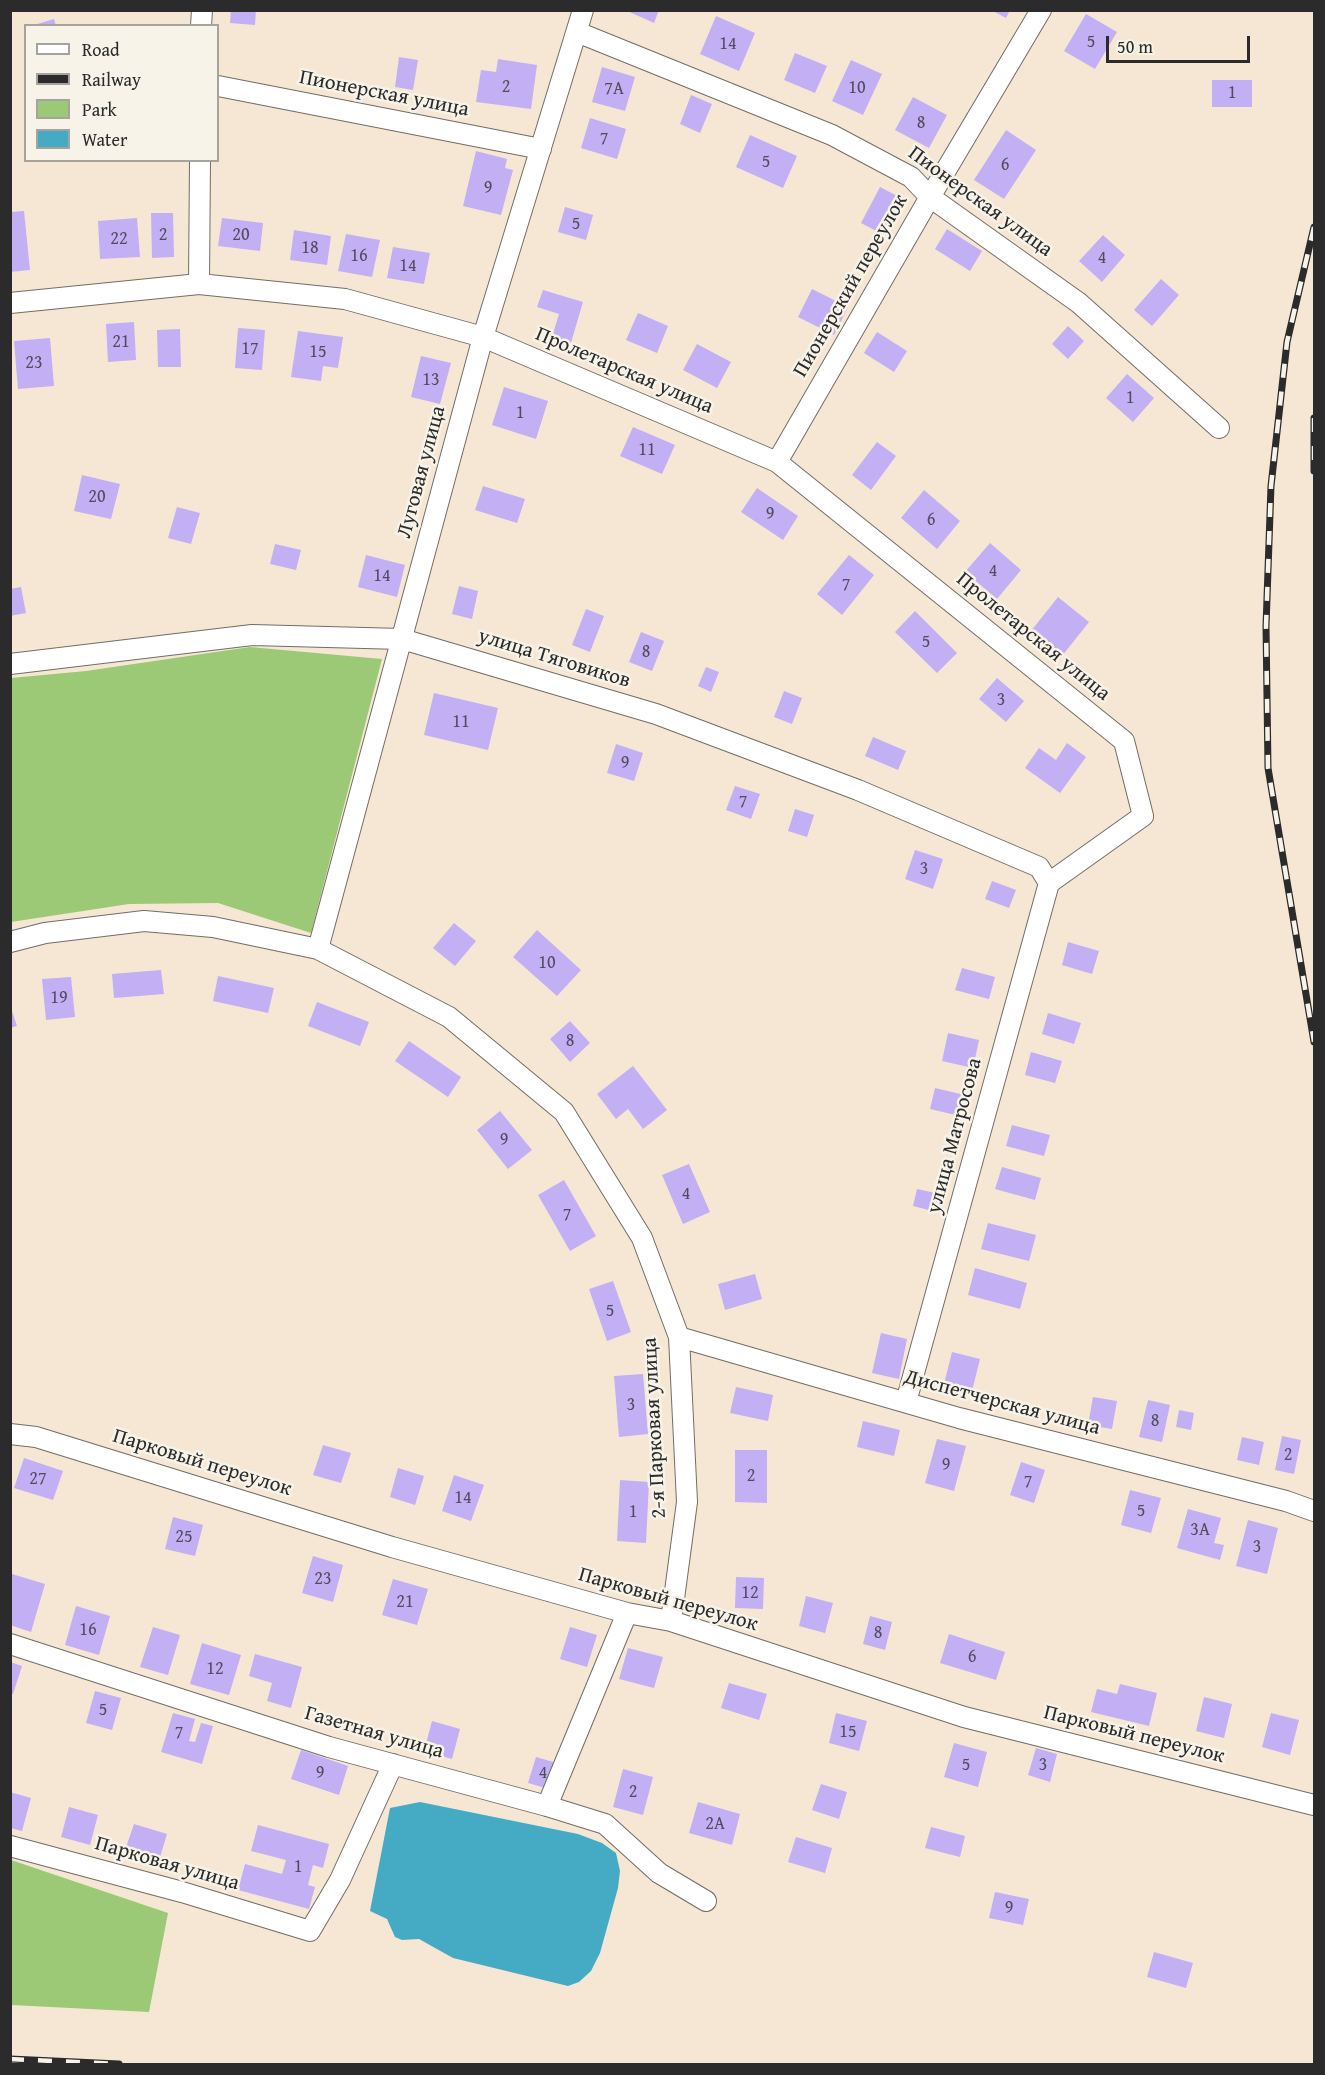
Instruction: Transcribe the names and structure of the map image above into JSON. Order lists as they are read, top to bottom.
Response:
{
  "streets": {
    "street": [
      "Пионерская улица",
      "Пионерский переулок",
      "Пролетарская улица",
      "Луговая улица",
      "улица Тяговиков",
      "улица Матросова",
      "Диспетчерская улица",
      "2-я Парковая улица",
      "Парковый переулок",
      "Газетная улица",
      "Парковая улица"
    ]
  },
  "crossings": [
    ["Пионерская улица", "Пионерский переулок"],
    ["Пионерская улица", "Луговая улица"],
    ["Пионерский переулок", "Пролетарская улица"],
    ["Пролетарская улица", "Луговая улица"],
    ["Пролетарская улица", "улица Тяговиков"],
    ["Пролетарская улица", "улица Матросова"],
    ["Луговая улица", "улица Тяговиков"],
    ["Луговая улица", "2-я Парковая улица"],
    ["улица Тяговиков", "улица Матросова"],
    ["улица Матросова", "Диспетчерская улица"],
    ["Диспетчерская улица", "2-я Парковая улица"],
    ["2-я Парковая улица", "Парковый переулок"],
    ["Газетная улица", "Парковая улица"]
  ],
  "house_numbers": [
    "5",
    "14",
    "2",
    "10",
    "7А",
    "1",
    "8",
    "7",
    "5",
    "6",
    "9",
    "5",
    "2",
    "20",
    "22",
    "18",
    "16",
    "4",
    "14",
    "21",
    "17",
    "15",
    "23",
    "13",
    "1",
    "1",
    "11",
    "20",
    "9",
    "6",
    "4",
    "14",
    "7",
    "5",
    "8",
    "3",
    "11",
    "9",
    "7",
    "3",
    "10",
    "19",
    "8",
    "9",
    "4",
    "7",
    "5",
    "3",
    "8",
    "2",
    "9",
    "2",
    "27",
    "7",
    "14",
    "5",
    "1",
    "3А",
    "25",
    "3",
    "23",
    "12",
    "21",
    "16",
    "8",
    "6",
    "12",
    "5",
    "15",
    "7",
    "5",
    "3",
    "9",
    "4",
    "2",
    "2А",
    "1",
    "9"
  ],
  "legend": [
    "Road",
    "Railway",
    "Park",
    "Water"
  ],
  "scale_bar": "50 m"
}
